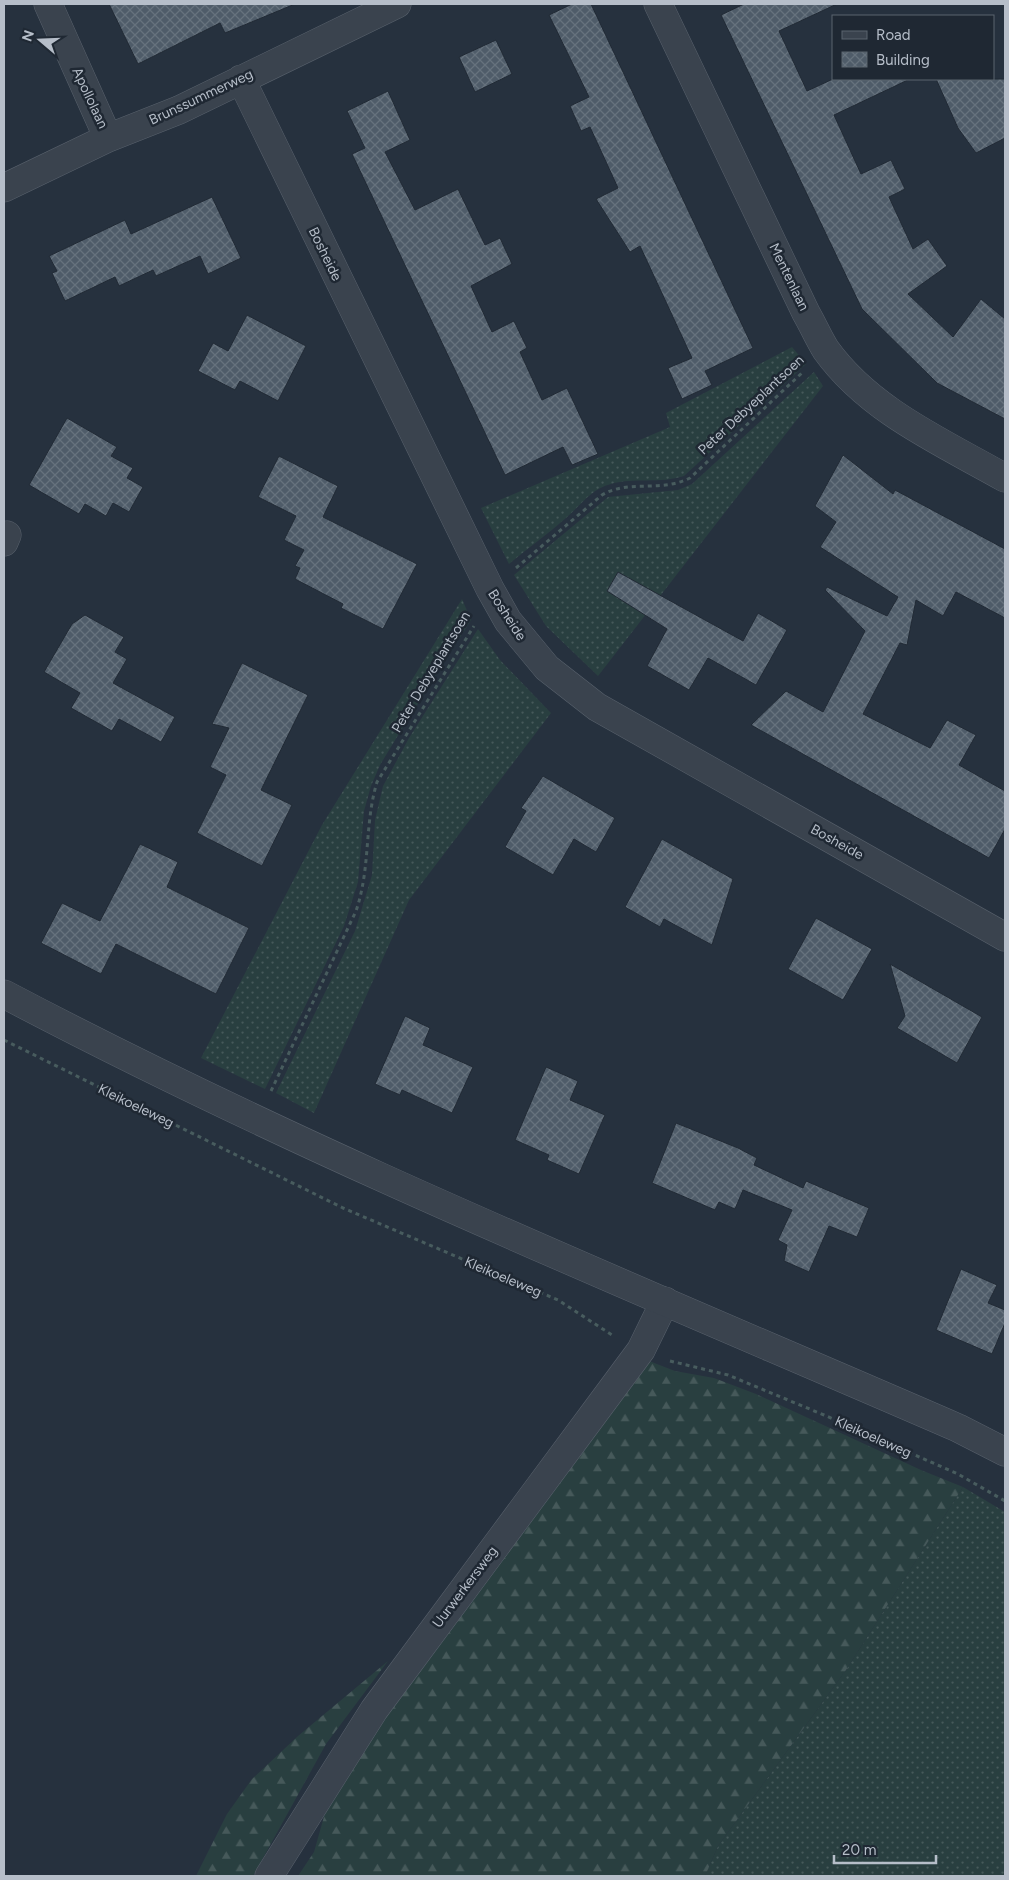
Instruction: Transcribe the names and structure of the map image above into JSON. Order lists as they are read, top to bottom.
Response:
{
  "streets": {
    "street": [
      "Brunssummerweg",
      "Apollolaan",
      "Bosheide",
      "Mentenlaan",
      "Uurwerkersweg"
    ],
    "path": ["Peter Debyeplantsoen", "Kleikoeleweg"]
  },
  "crossings": [
    ["Brunssummerweg", "Apollolaan"],
    ["Brunssummerweg", "Bosheide"],
    ["Bosheide", "Peter Debyeplantsoen"],
    ["Mentenlaan", "Peter Debyeplantsoen"],
    ["Peter Debyeplantsoen", "Kleikoeleweg"],
    ["Kleikoeleweg", "Uurwerkersweg"]
  ],
  "legend": ["Road", "Building"],
  "scale_bar": "20 m",
  "north": "left"
}
